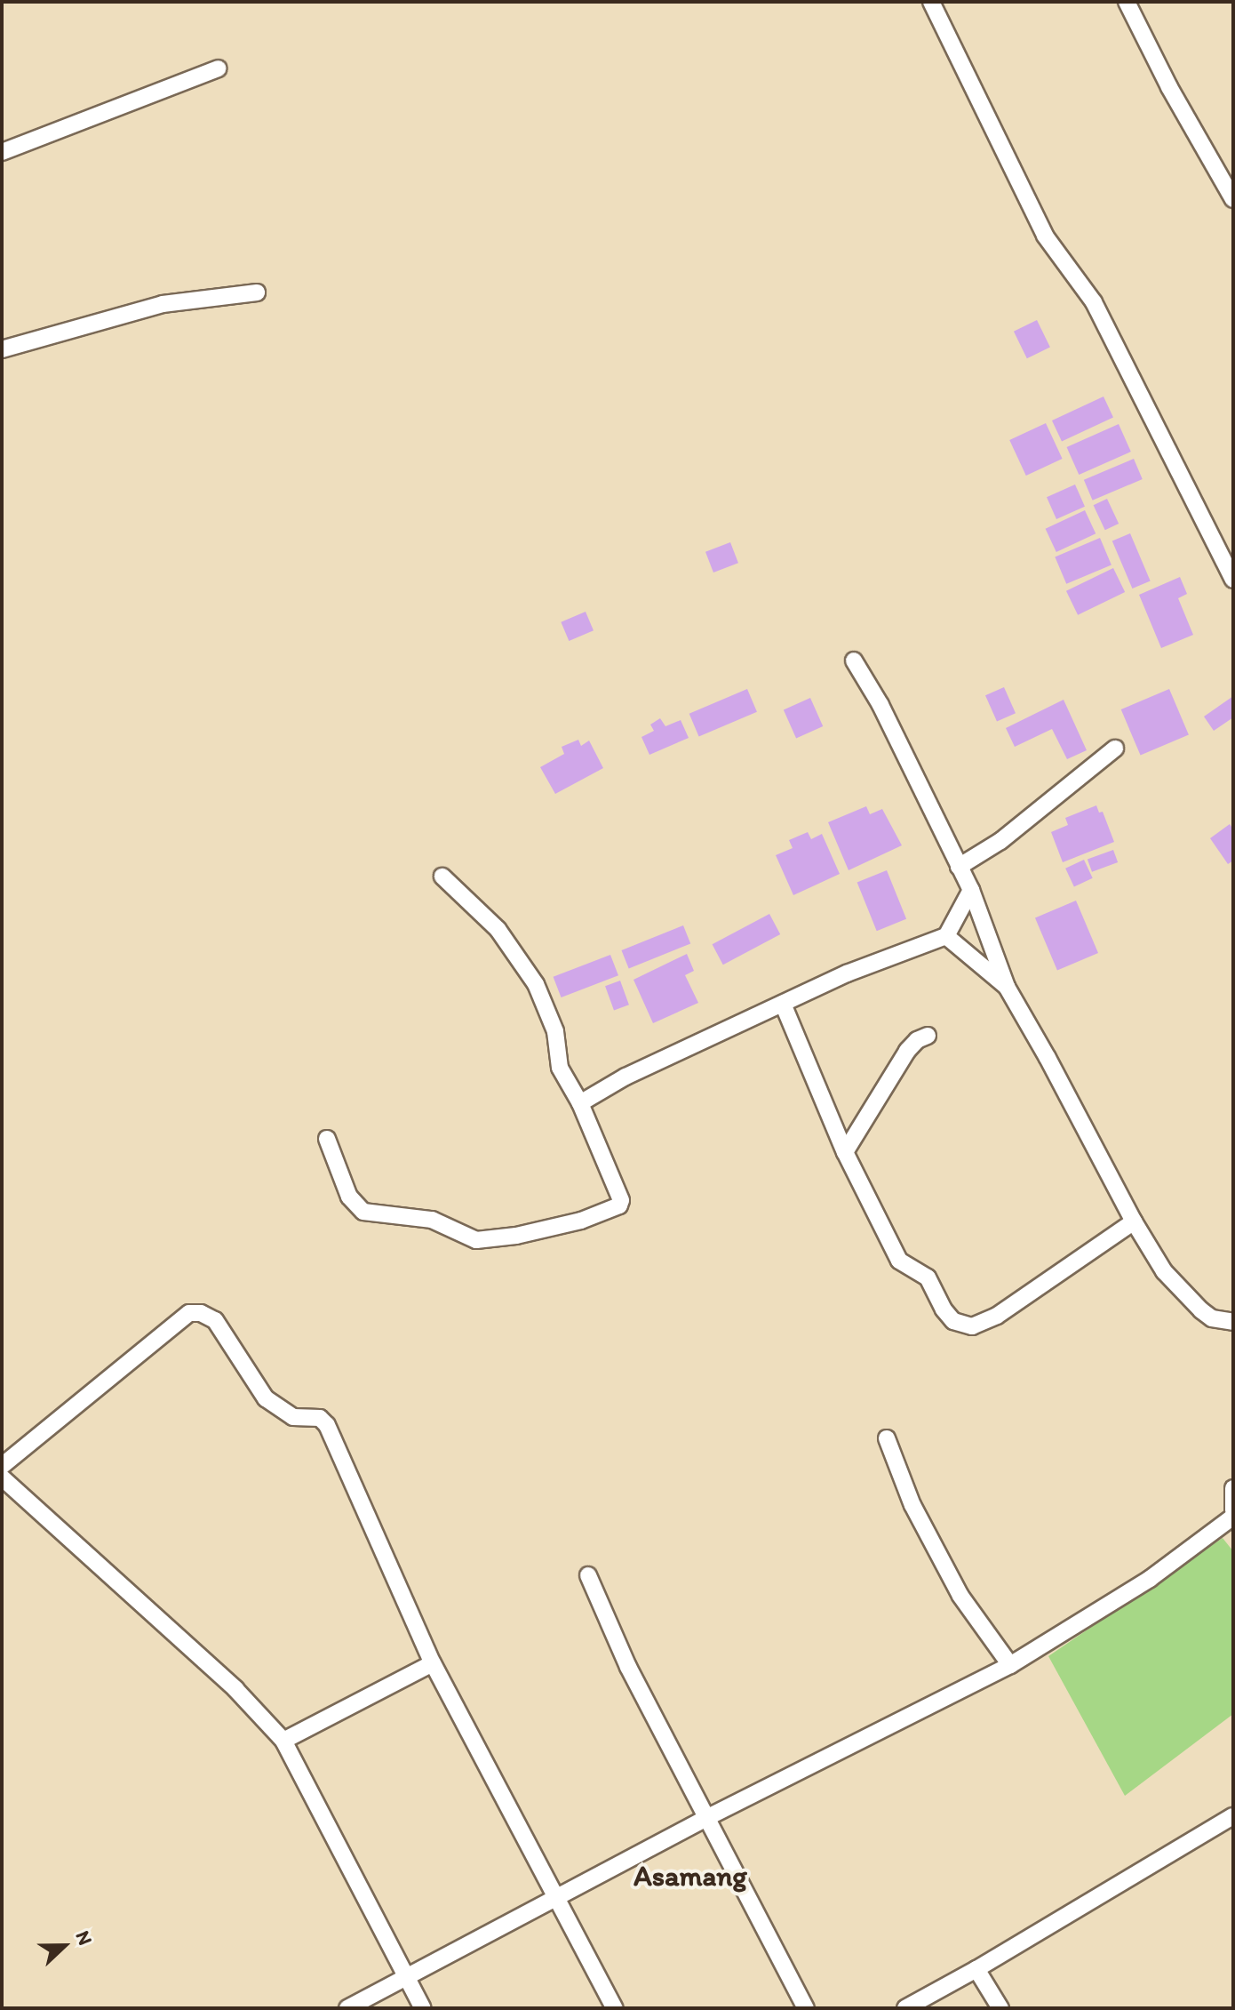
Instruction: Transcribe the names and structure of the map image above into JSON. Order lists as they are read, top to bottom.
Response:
{
  "districts": ["Asamang"],
  "north": "right"
}
